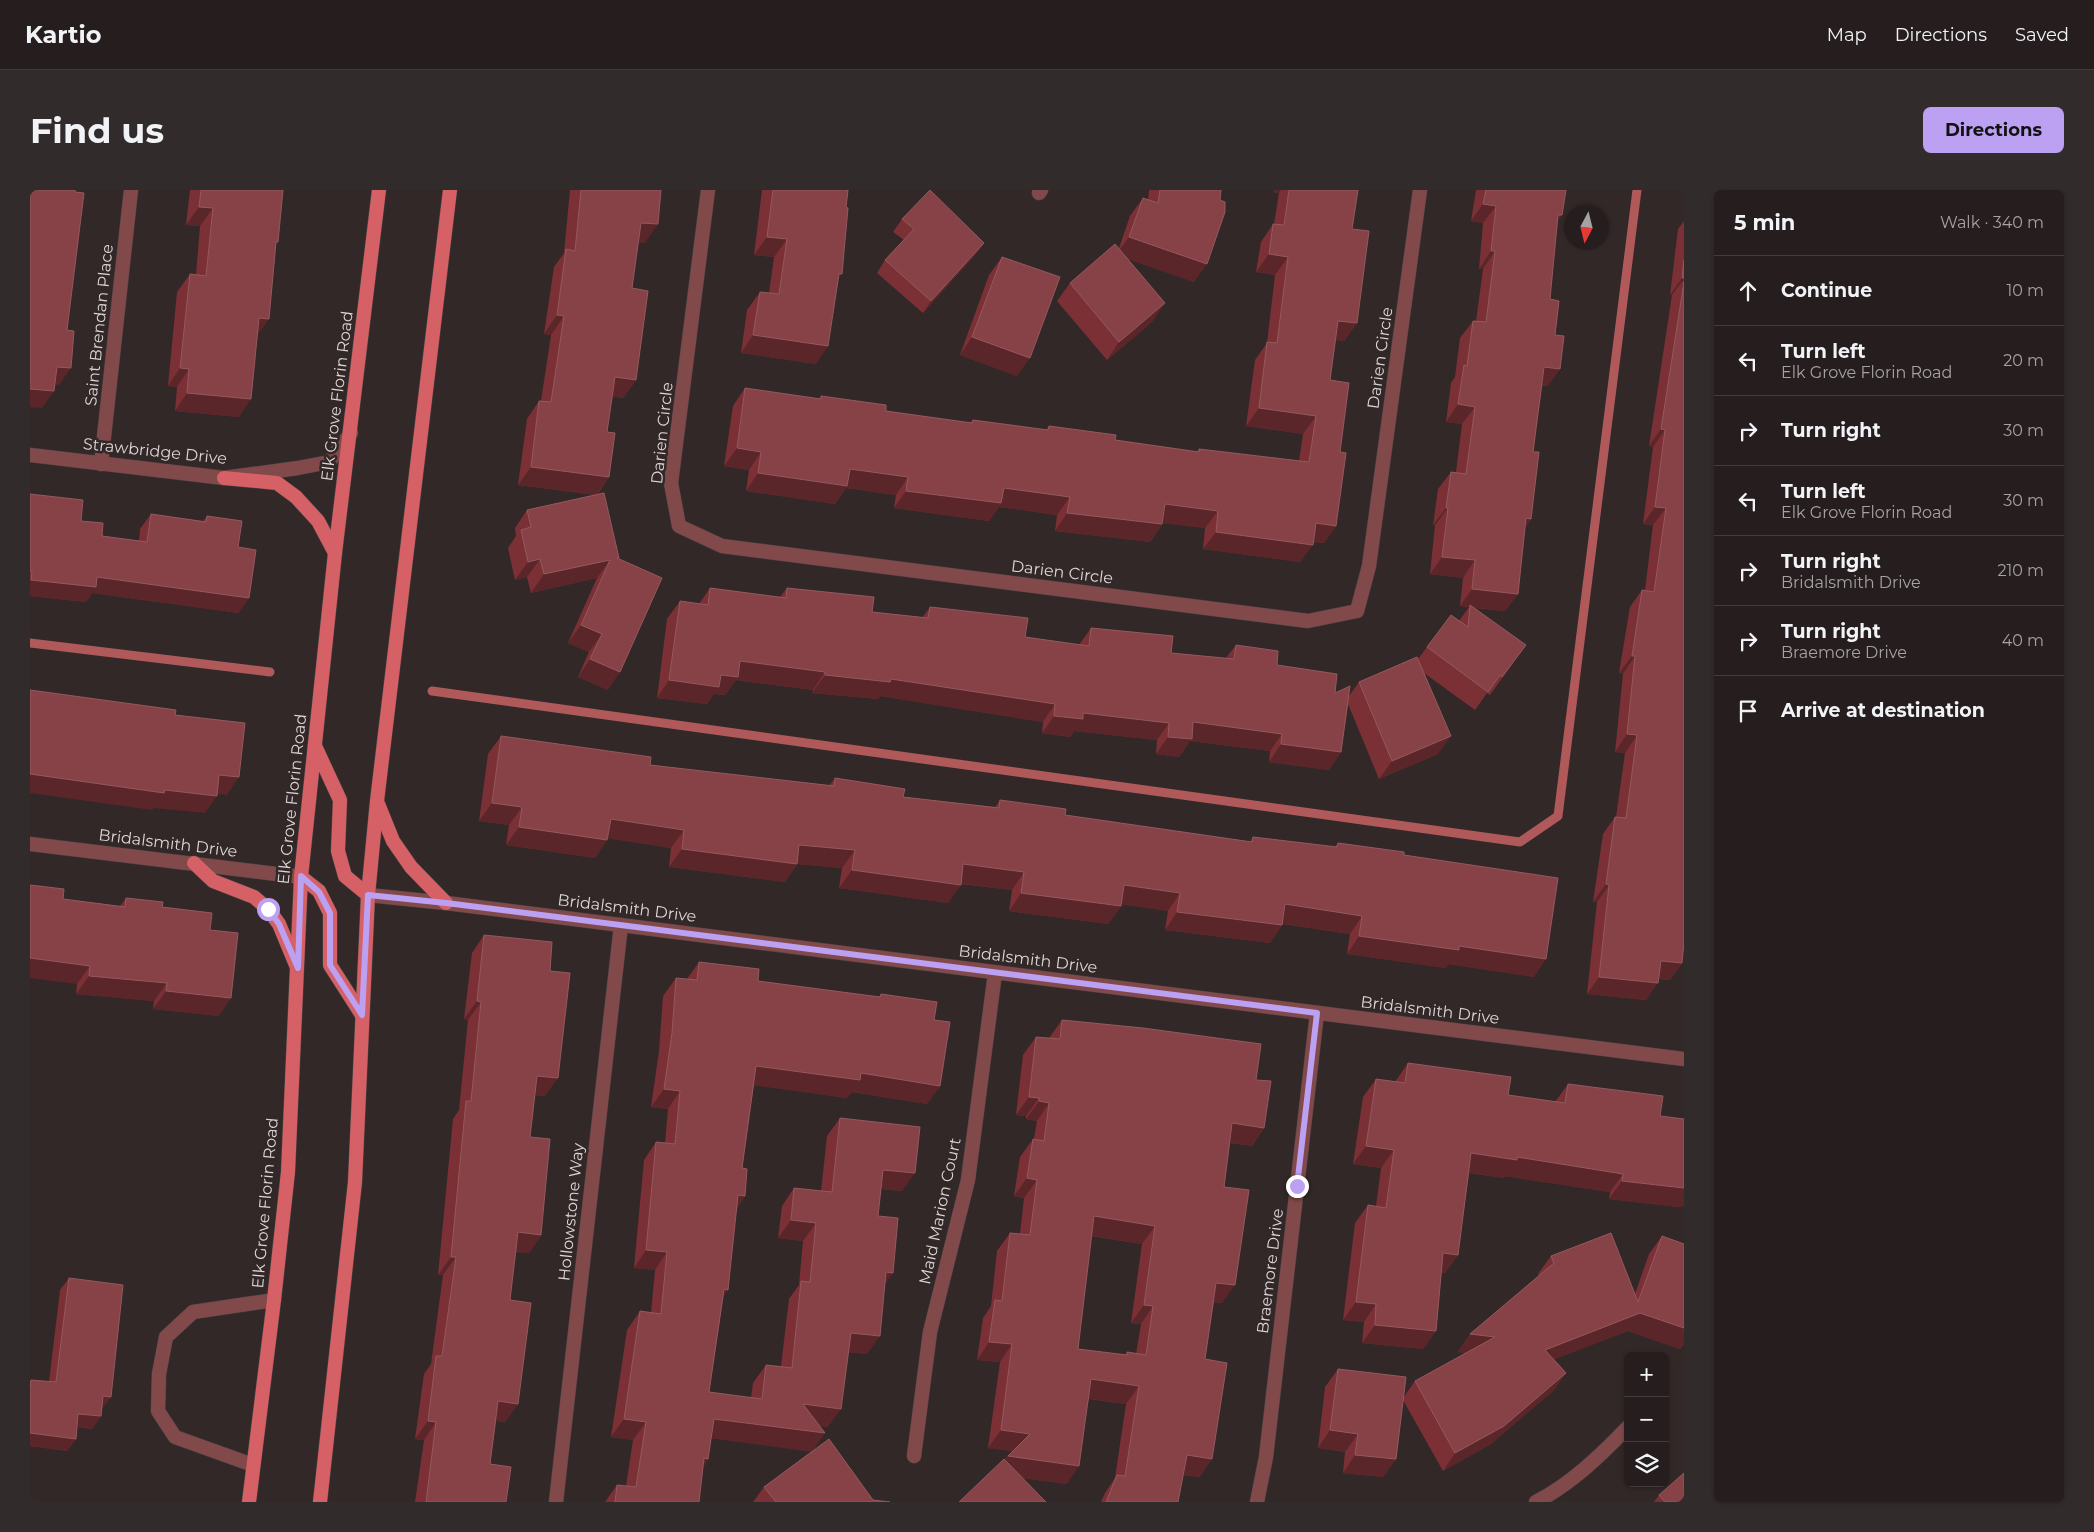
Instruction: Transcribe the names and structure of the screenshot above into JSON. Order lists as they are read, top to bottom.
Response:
{
  "streets": {
    "main road": ["Elk Grove Florin Road"],
    "street": [
      "Saint Brendan Place",
      "Darien Circle",
      "Strawbridge Drive",
      "Bridalsmith Drive",
      "Maid Marion Court",
      "Hollowstone Way",
      "Braemore Drive"
    ]
  },
  "crossings": [
    ["Saint Brendan Place", "Strawbridge Drive"],
    ["Elk Grove Florin Road", "Strawbridge Drive"],
    ["Elk Grove Florin Road", "Bridalsmith Drive"],
    ["Bridalsmith Drive", "Maid Marion Court"],
    ["Bridalsmith Drive", "Hollowstone Way"],
    ["Bridalsmith Drive", "Braemore Drive"]
  ],
  "north": "bottom",
  "page": {
    "header": "Kartio",
    "nav": ["Map", "Directions", "Saved"],
    "buttons": "Directions",
    "title": "Find us",
    "heading": ["5 min", "Walk · 340 m"],
    "list": [
      ["Continue", "10 m"],
      ["Turn left", "Elk Grove Florin Road", "20 m"],
      ["Turn right", "30 m"],
      ["Turn left", "Elk Grove Florin Road", "30 m"],
      ["Turn right", "Bridalsmith Drive", "210 m"],
      ["Turn right", "Braemore Drive", "40 m"],
      "Arrive at destination"
    ],
    "map_buttons": ["+", "−"]
  }
}
